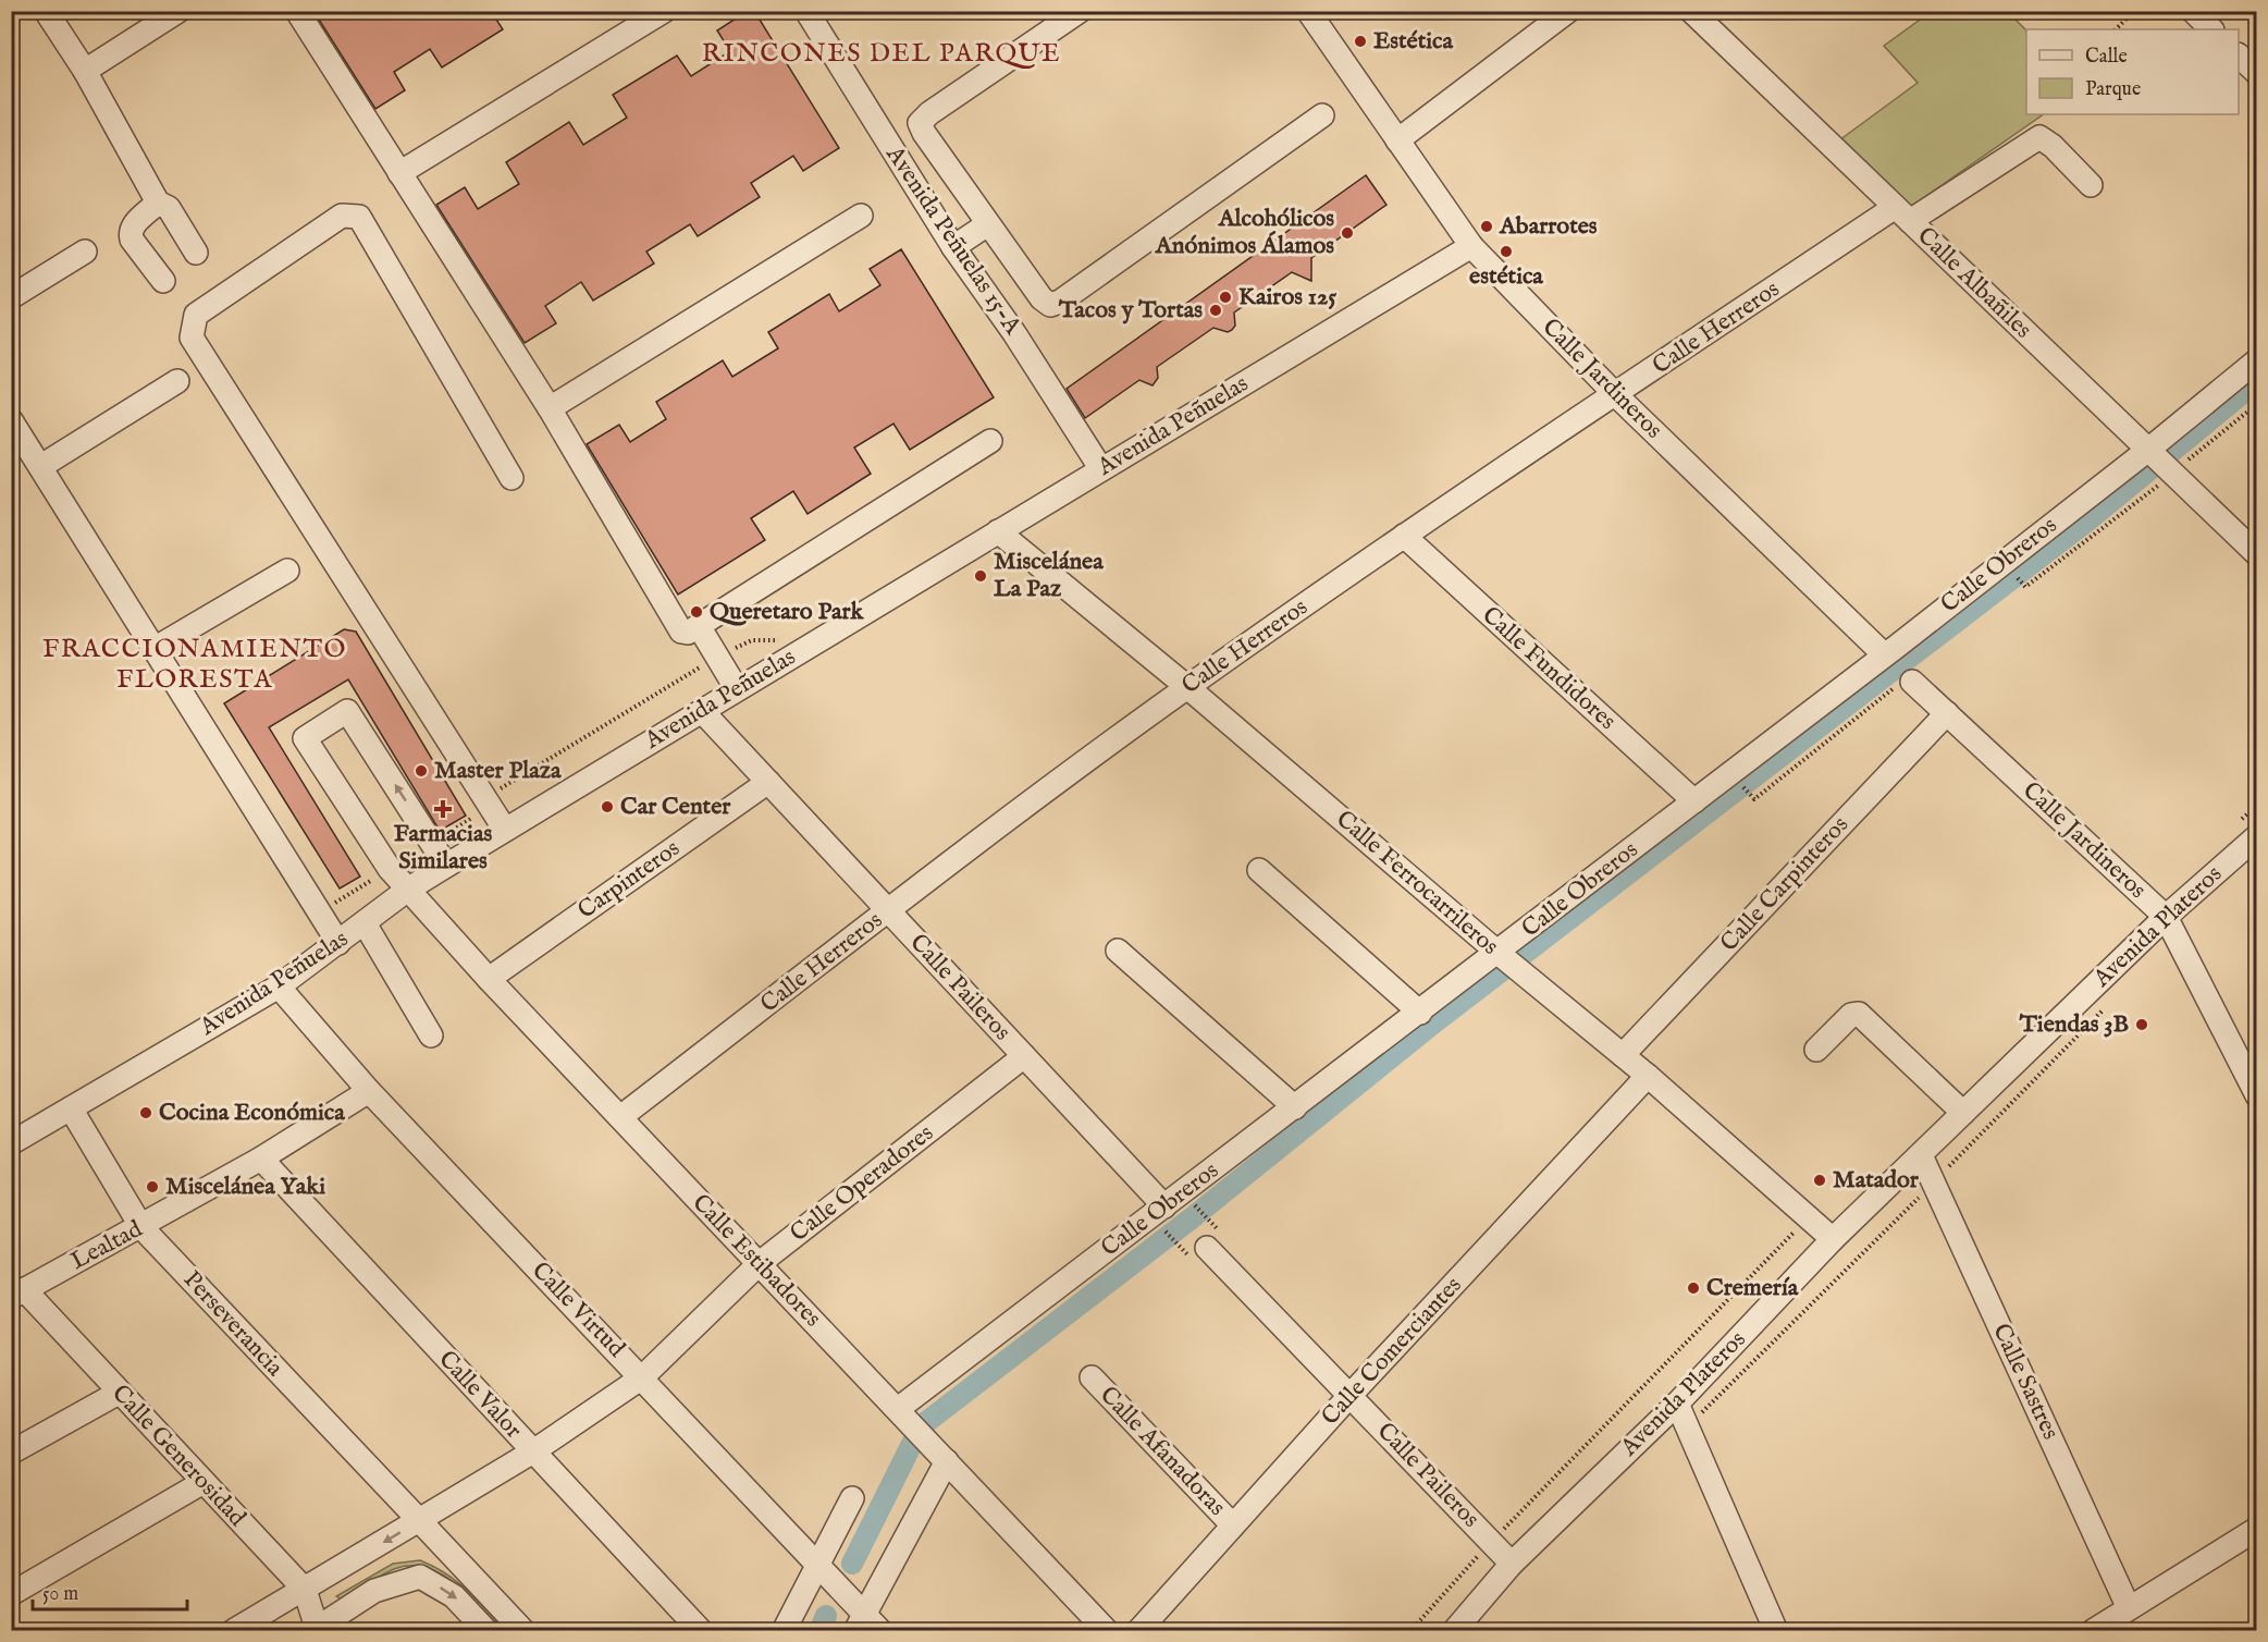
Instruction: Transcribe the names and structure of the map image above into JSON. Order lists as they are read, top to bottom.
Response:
{
  "streets": {
    "street": [
      "Avenida Peñuelas 15-A",
      "Calle Albañiles",
      "Calle Herreros",
      "Calle Jardineros",
      "Avenida Peñuelas",
      "Calle Obreros",
      "Calle Fundidores",
      "Carpinteros",
      "Calle Ferrocarrileros",
      "Calle Carpinteros",
      "Avenida Plateros",
      "Calle Paileros",
      "Calle Operadores",
      "Lealtad",
      "Calle Estibadores",
      "Calle Virtud",
      "Perseverancia",
      "Calle Comerciantes",
      "Calle Sastres",
      "Calle Valor",
      "Calle Afanadoras",
      "Calle Generosidad"
    ]
  },
  "crossings": [
    ["Avenida Peñuelas 15-A", "Avenida Peñuelas"],
    ["Calle Albañiles", "Calle Herreros"],
    ["Calle Albañiles", "Calle Obreros"],
    ["Calle Herreros", "Calle Jardineros"],
    ["Calle Herreros", "Calle Fundidores"],
    ["Calle Herreros", "Calle Ferrocarrileros"],
    ["Calle Herreros", "Calle Paileros"],
    ["Calle Herreros", "Calle Estibadores"],
    ["Calle Jardineros", "Avenida Peñuelas"],
    ["Calle Jardineros", "Calle Obreros"],
    ["Calle Jardineros", "Calle Carpinteros"],
    ["Calle Jardineros", "Avenida Plateros"],
    ["Avenida Peñuelas", "Calle Ferrocarrileros"],
    ["Avenida Peñuelas", "Calle Paileros"],
    ["Avenida Peñuelas", "Calle Estibadores"],
    ["Avenida Peñuelas", "Calle Virtud"],
    ["Avenida Peñuelas", "Perseverancia"],
    ["Calle Obreros", "Calle Fundidores"],
    ["Calle Obreros", "Calle Ferrocarrileros"],
    ["Calle Obreros", "Calle Paileros"],
    ["Calle Obreros", "Calle Estibadores"],
    ["Carpinteros", "Calle Paileros"],
    ["Carpinteros", "Calle Estibadores"],
    ["Calle Ferrocarrileros", "Calle Carpinteros"],
    ["Calle Ferrocarrileros", "Avenida Plateros"],
    ["Calle Ferrocarrileros", "Calle Comerciantes"],
    ["Avenida Plateros", "Calle Paileros"],
    ["Avenida Plateros", "Calle Sastres"],
    ["Calle Paileros", "Calle Operadores"],
    ["Calle Paileros", "Calle Comerciantes"],
    ["Calle Operadores", "Calle Estibadores"],
    ["Calle Operadores", "Calle Virtud"],
    ["Calle Operadores", "Perseverancia"],
    ["Calle Operadores", "Calle Valor"],
    ["Calle Operadores", "Calle Generosidad"],
    ["Lealtad", "Calle Virtud"],
    ["Lealtad", "Perseverancia"],
    ["Lealtad", "Calle Valor"],
    ["Lealtad", "Calle Generosidad"],
    ["Calle Comerciantes", "Calle Afanadoras"]
  ],
  "districts": ["RINCONES DEL PARQUE", "FRACCIONAMIENTO FLORESTA"],
  "places": {
    "other": [
      "Estética",
      "Abarrotes",
      "Alcohólicos Anónimos Álamos",
      "estética",
      "Kairos 125",
      "Tacos y Tortas",
      "Miscelánea La Paz",
      "Queretaro Park",
      "Master Plaza",
      "Car Center",
      "Tiendas 3B",
      "Cocina Económica",
      "Matador",
      "Miscelánea Yaki",
      "Cremería"
    ],
    "health": ["Farmacias Similares"]
  },
  "legend": ["Calle", "Parque"],
  "scale_bar": "50 m"
}
